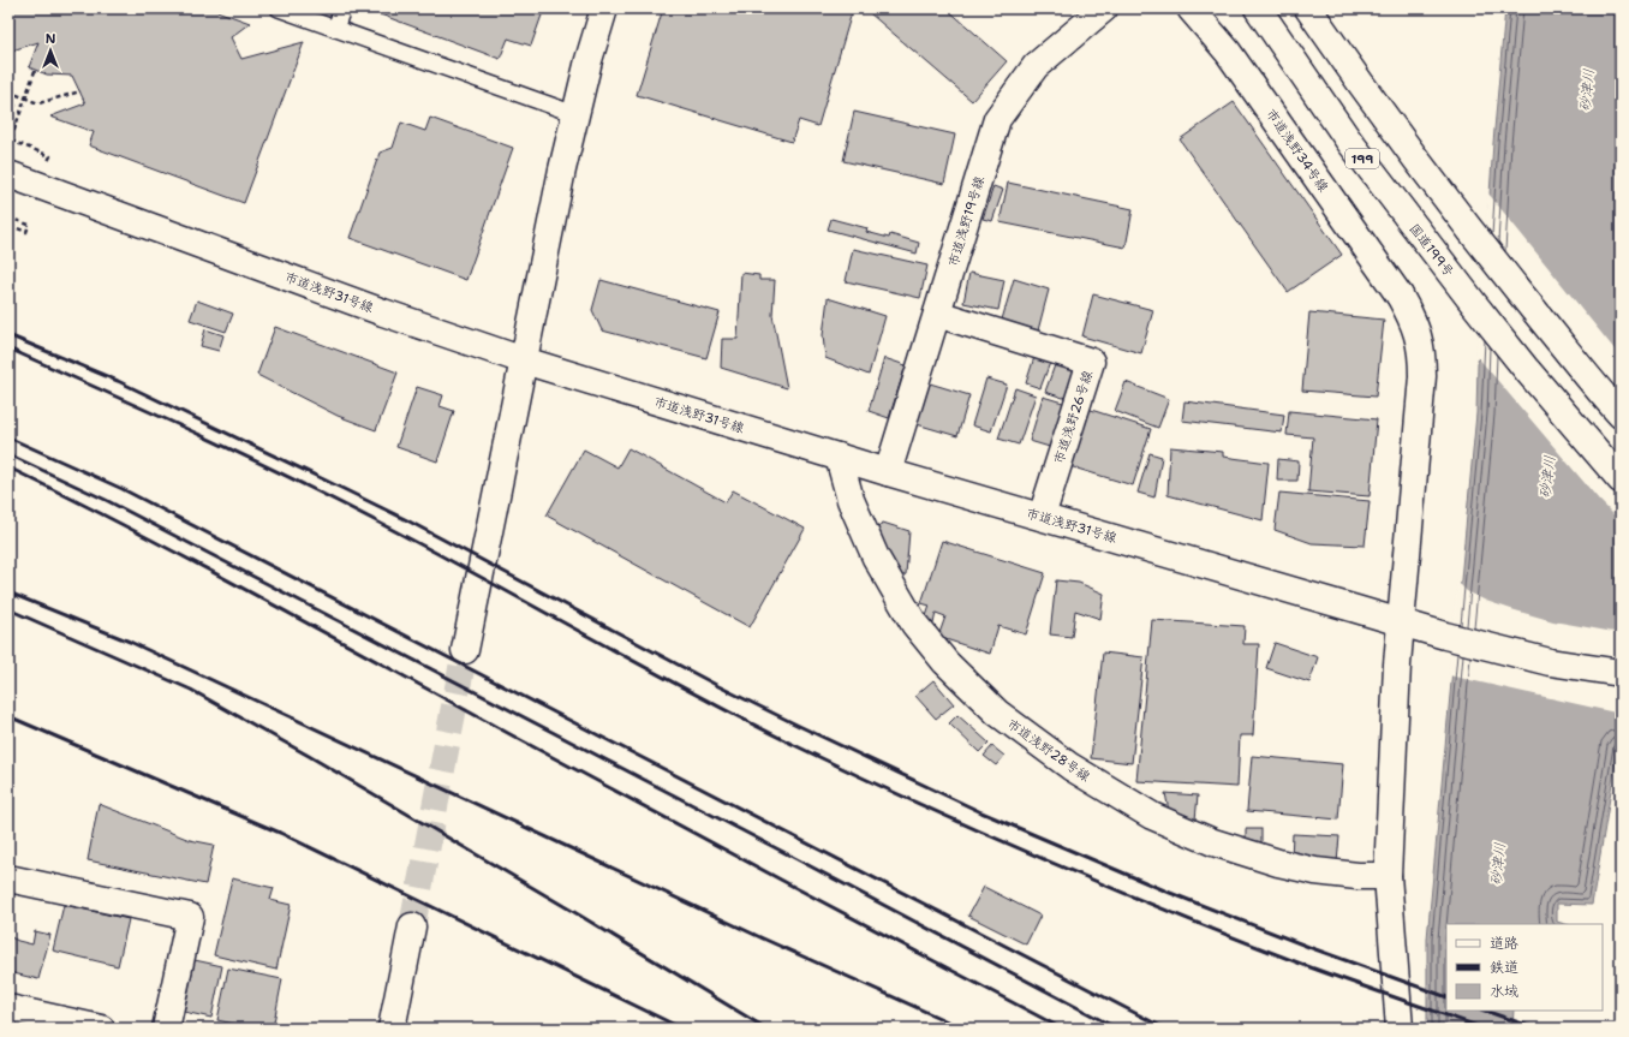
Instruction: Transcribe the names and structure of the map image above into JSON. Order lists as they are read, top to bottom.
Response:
{
  "streets": {
    "main road": [
      "市道浅野34号線",
      "199",
      "市道浅野19号線",
      "国道199号",
      "市道浅野31号線",
      "市道浅野26号線",
      "市道浅野28号線"
    ]
  },
  "crossings": [
    ["市道浅野34号線", "市道浅野31号線"],
    ["市道浅野34号線", "市道浅野28号線"],
    ["市道浅野19号線", "市道浅野31号線"],
    ["市道浅野19号線", "市道浅野26号線"],
    ["市道浅野31号線", "市道浅野26号線"],
    ["市道浅野31号線", "市道浅野28号線"]
  ],
  "water": ["砂津川"],
  "legend": ["道路", "鉄道", "水域"],
  "north": "top"
}
